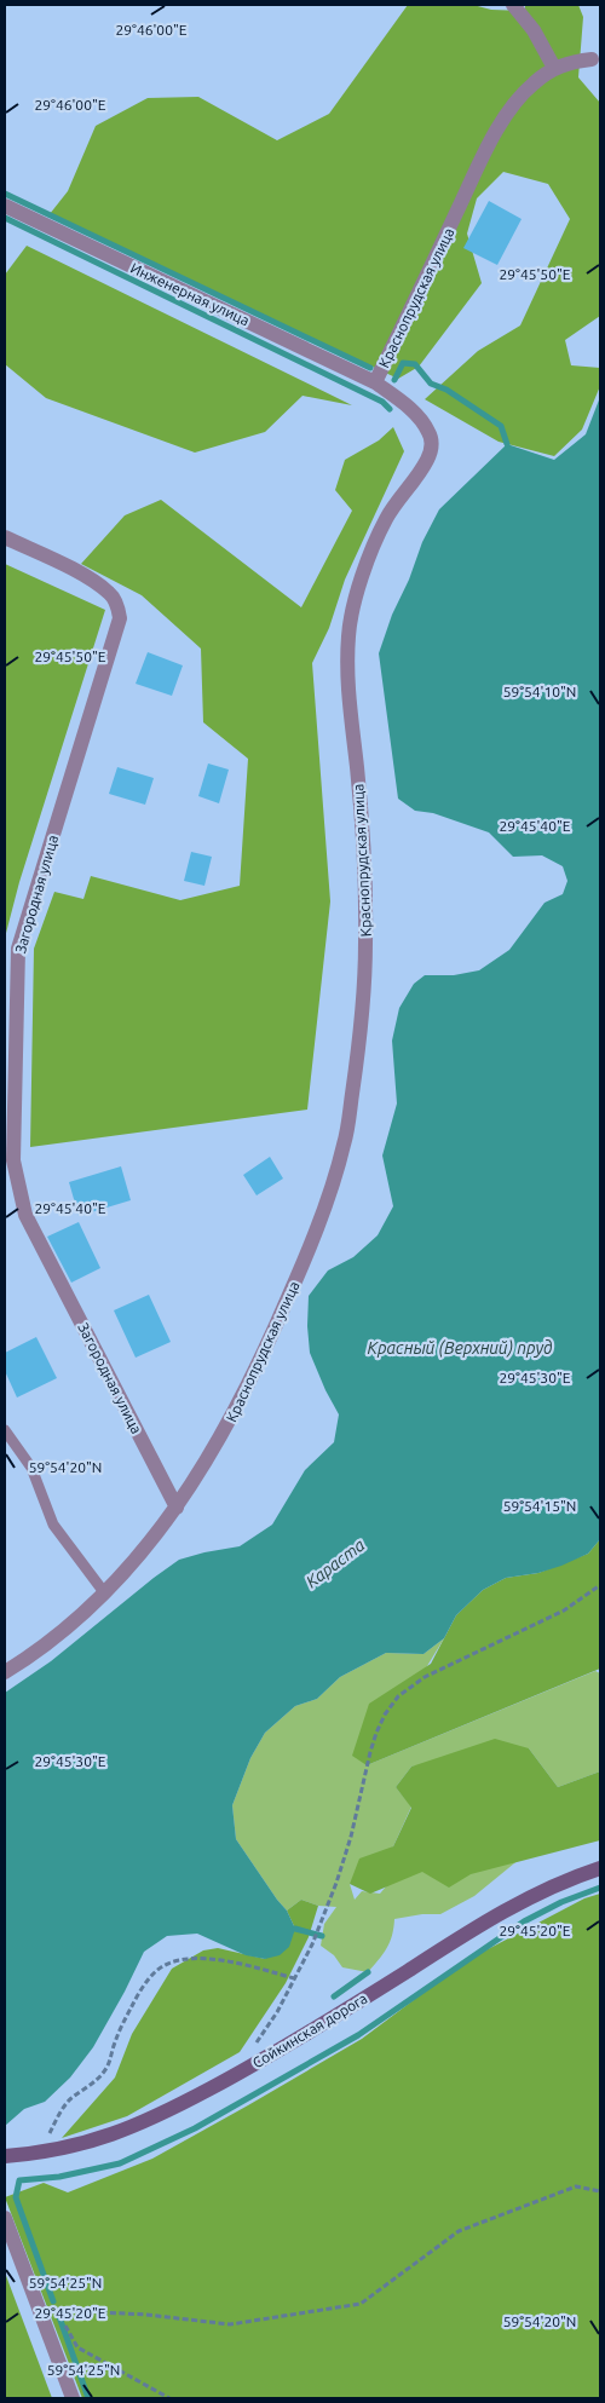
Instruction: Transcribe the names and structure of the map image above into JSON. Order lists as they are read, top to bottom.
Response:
{
  "streets": {
    "main road": ["Сойкинская дорога"],
    "street": ["Инженерная улица", "Краснопрудская улица", "Загородная улица"]
  },
  "crossings": [
    ["Инженерная улица", "Краснопрудская улица"],
    ["Краснопрудская улица", "Загородная улица"]
  ],
  "water": ["Красный (Верхний) пруд", "Караста"],
  "coordinates": [
    "29°46'00\"E",
    "29°45'50\"E",
    "59°54'10\"N",
    "29°45'40\"E",
    "29°45'30\"E",
    "59°54'20\"N",
    "59°54'15\"N",
    "29°45'20\"E",
    "59°54'25\"N"
  ]
}
